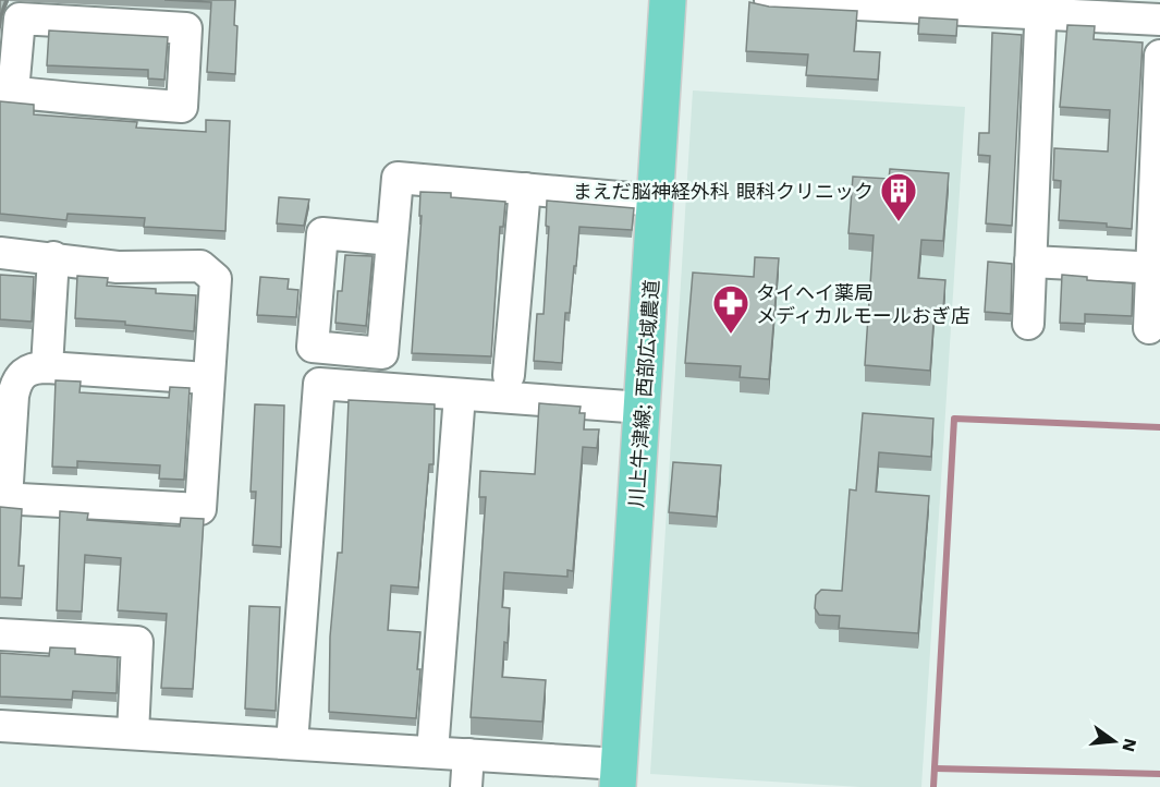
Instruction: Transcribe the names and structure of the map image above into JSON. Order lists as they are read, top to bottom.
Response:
{
  "streets": {
    "main road": ["川上牛津線; 西部広域農道"]
  },
  "places": {
    "building": ["まえだ脳神経外科 眼科クリニック"],
    "pharmacy": ["タイヘイ薬局 メディカルモールおぎ店"]
  },
  "north": "right"
}
